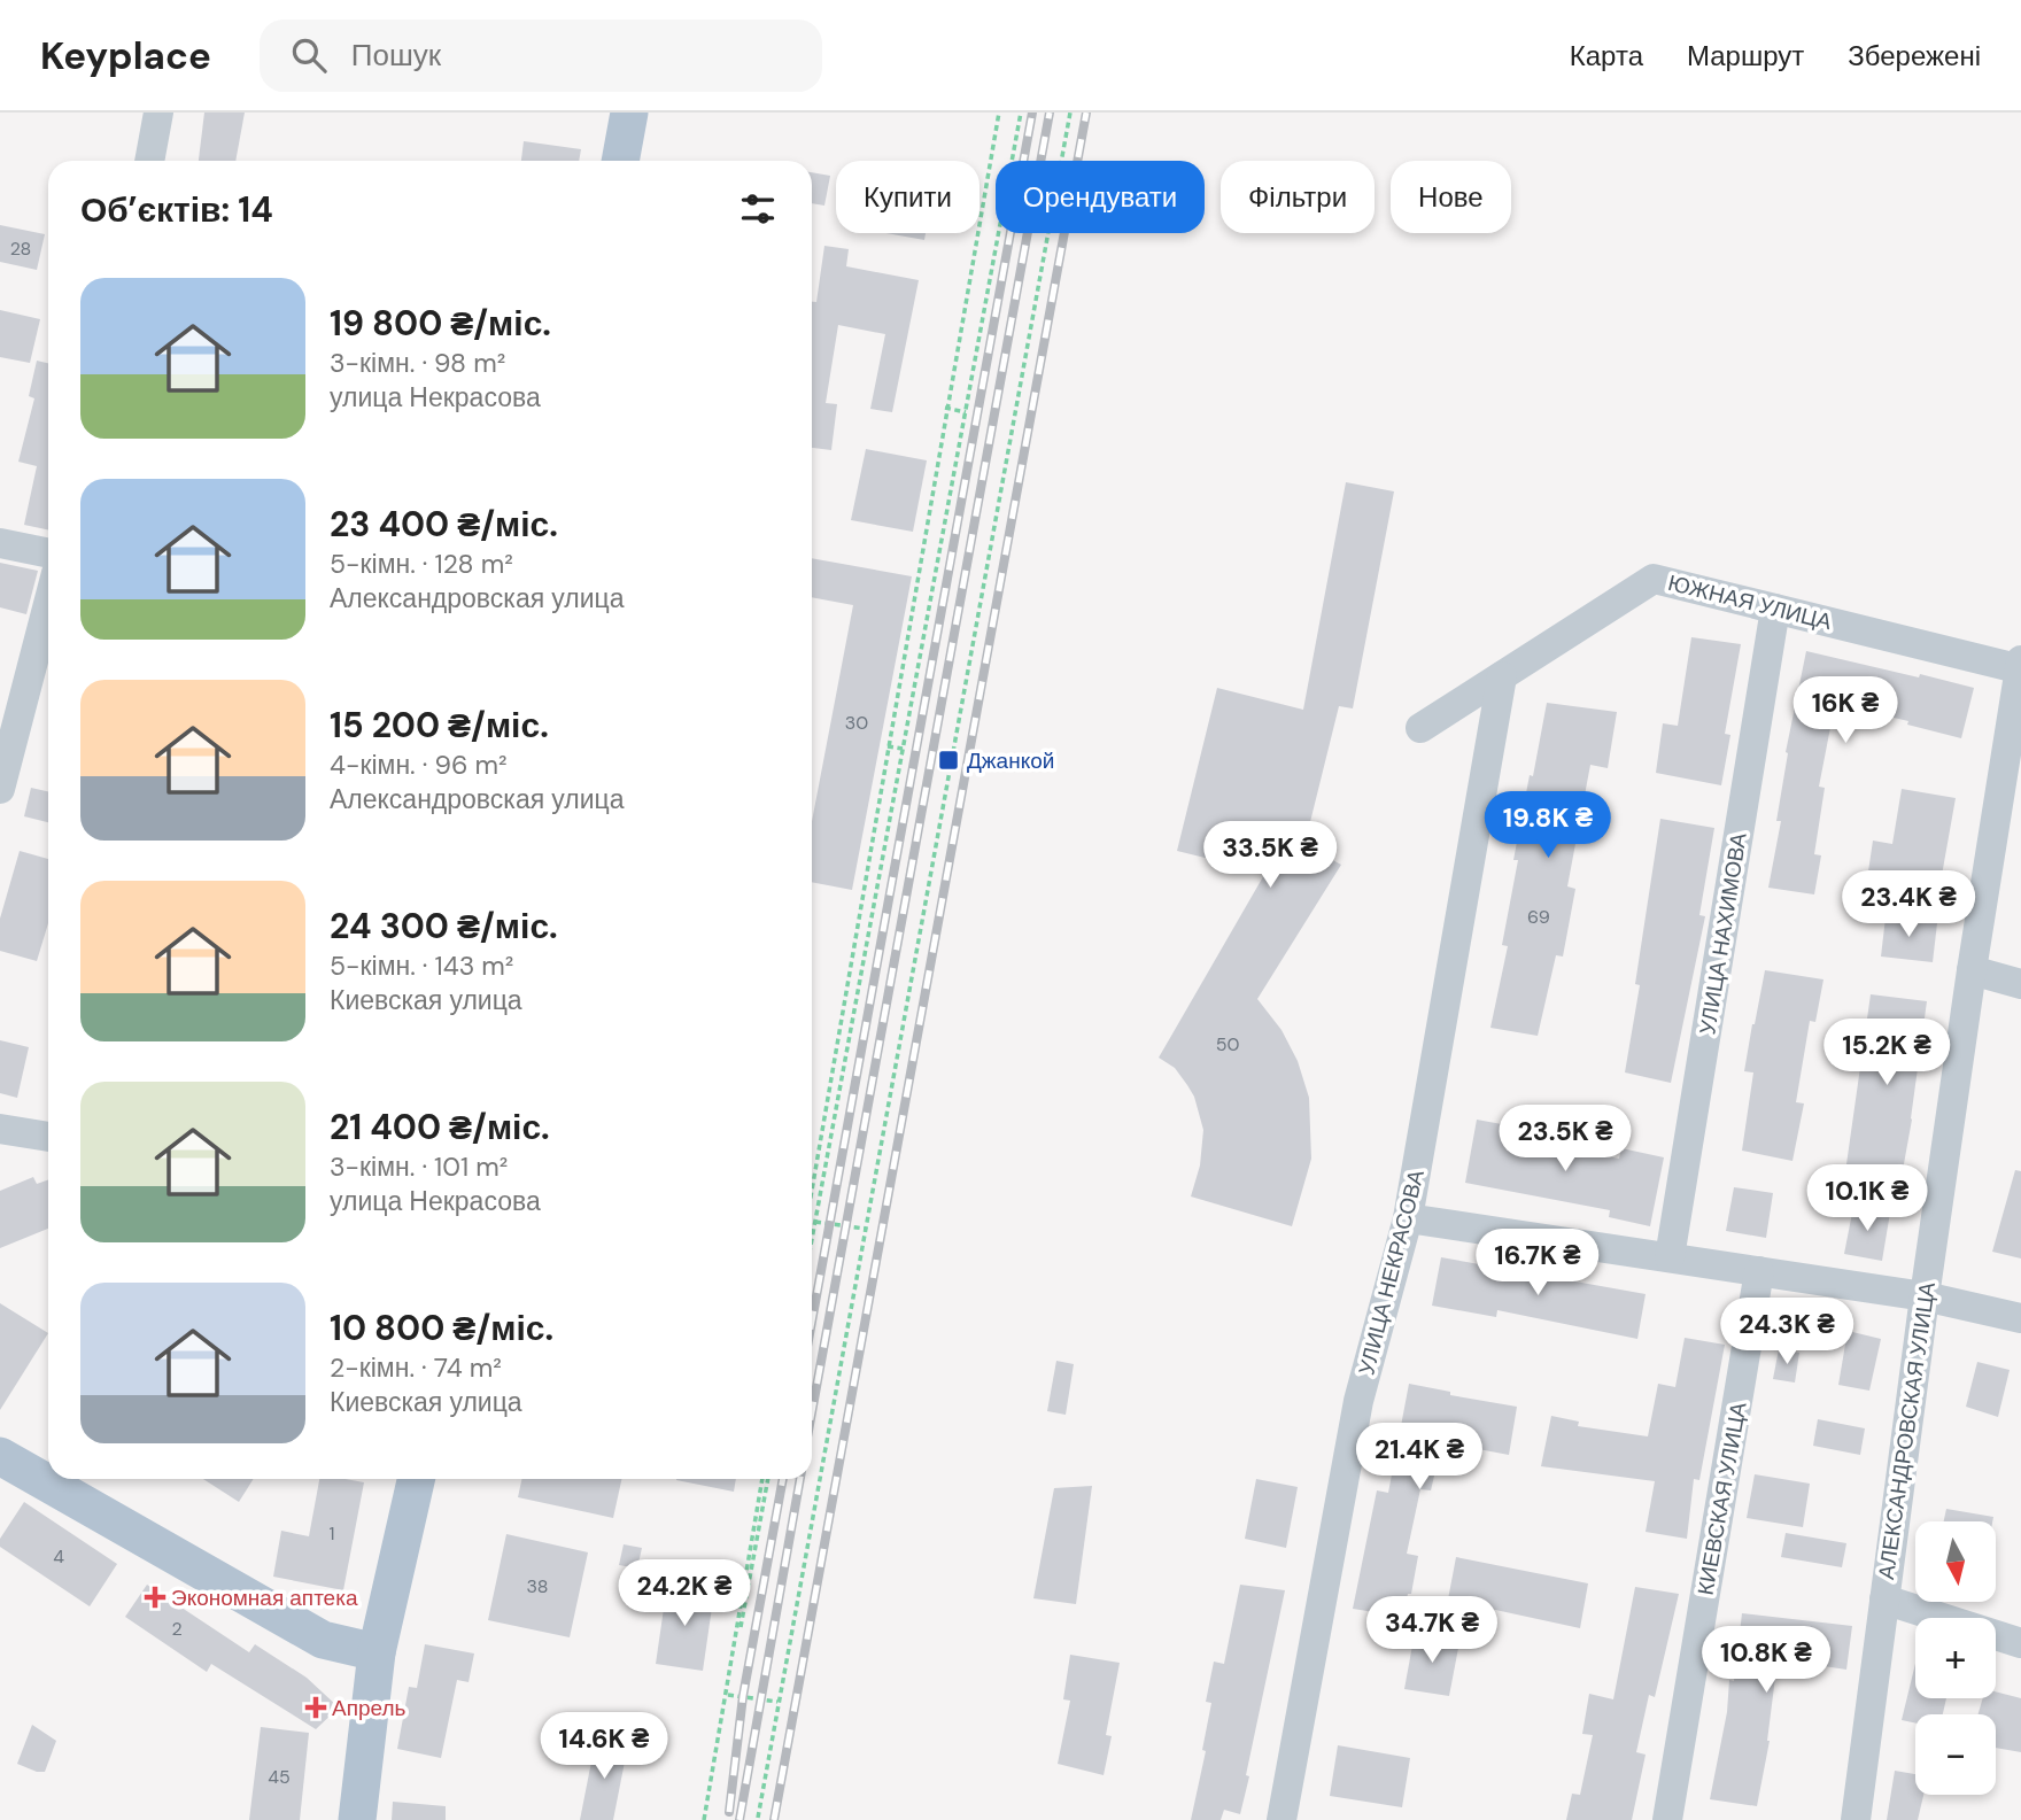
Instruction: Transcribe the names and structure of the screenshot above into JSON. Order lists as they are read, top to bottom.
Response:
{
  "streets": {
    "street": [
      "ЮЖНАЯ УЛИЦА",
      "УЛИЦА НАХИМОВА",
      "УЛИЦА НЕКРАСОВА",
      "АЛЕКСАНДРОВСКАЯ УЛИЦА",
      "КИЕВСКАЯ УЛИЦА"
    ]
  },
  "crossings": [
    ["ЮЖНАЯ УЛИЦА", "УЛИЦА НАХИМОВА"],
    ["ЮЖНАЯ УЛИЦА", "УЛИЦА НЕКРАСОВА"],
    ["ЮЖНАЯ УЛИЦА", "АЛЕКСАНДРОВСКАЯ УЛИЦА"]
  ],
  "places": {
    "transit": ["Джанкой"],
    "health": ["Экономная аптека", "Апрель"]
  },
  "house_numbers": [
    "28",
    "30",
    "69",
    "50",
    "1",
    "4",
    "38",
    "2",
    "45"
  ],
  "north": "bottom",
  "page": {
    "header": "Keyplace",
    "search": "Пошук",
    "nav": ["Карта", "Маршрут", "Збережені"],
    "chip": [
      "Купити",
      "Орендувати",
      "Фільтри",
      "Нове"
    ],
    "heading": "Об’єктів: 14",
    "list": [
      {
        "name": "19 800 ₴/міс.",
        "note": "3-кімн. · 98 m² · улица Некрасова"
      },
      {
        "name": "23 400 ₴/міс.",
        "note": "5-кімн. · 128 m² · Александровская улица"
      },
      {
        "name": "15 200 ₴/міс.",
        "note": "4-кімн. · 96 m² · Александровская улица"
      },
      {
        "name": "24 300 ₴/міс.",
        "note": "5-кімн. · 143 m² · Киевская улица"
      },
      {
        "name": "21 400 ₴/міс.",
        "note": "3-кімн. · 101 m² · улица Некрасова"
      },
      {
        "name": "10 800 ₴/міс.",
        "note": "2-кімн. · 74 m² · Киевская улица"
      }
    ],
    "price": [
      "16K ₴",
      "19.8K ₴",
      "33.5K ₴",
      "23.4K ₴",
      "15.2K ₴",
      "23.5K ₴",
      "10.1K ₴",
      "16.7K ₴",
      "24.3K ₴",
      "21.4K ₴",
      "24.2K ₴",
      "34.7K ₴",
      "10.8K ₴",
      "14.6K ₴"
    ],
    "map_buttons": ["+", "−"]
  }
}
